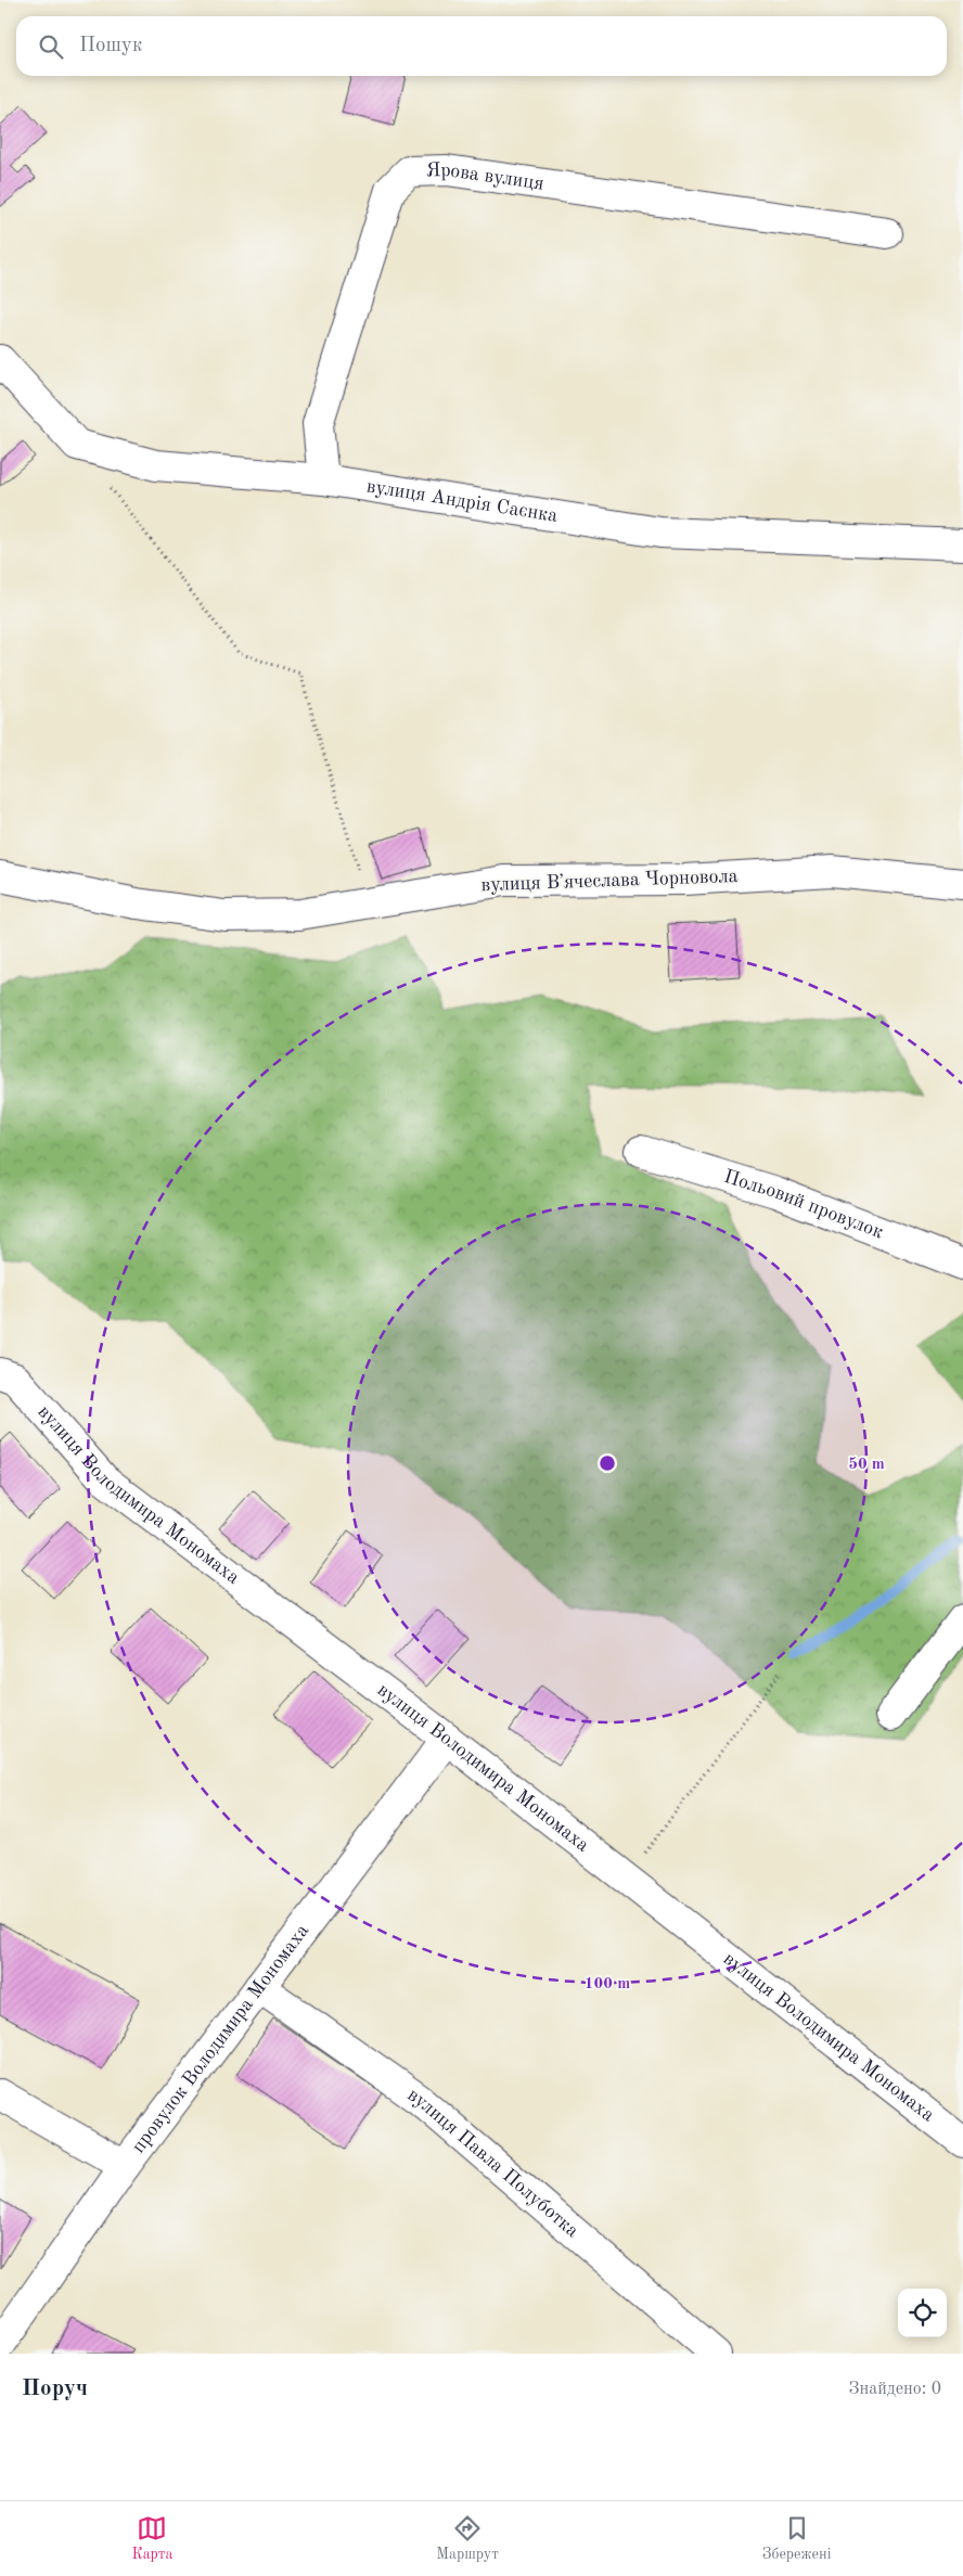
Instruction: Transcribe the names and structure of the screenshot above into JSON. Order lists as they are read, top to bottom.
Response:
{
  "streets": {
    "street": [
      "Ярова вулиця",
      "вулиця Андрія Саєнка",
      "вулиця Вʼячеслава Чорновола",
      "Польовий провулок",
      "вулиця Володимира Мономаха",
      "провулок Володимира Мономаха",
      "вулиця Павла Полуботка"
    ]
  },
  "crossings": [
    ["Ярова вулиця", "вулиця Андрія Саєнка"],
    ["вулиця Володимира Мономаха", "провулок Володимира Мономаха"],
    ["провулок Володимира Мономаха", "вулиця Павла Полуботка"]
  ],
  "page": {
    "search": "Пошук",
    "heading": ["Поруч", "Знайдено: 0"],
    "nav": ["Карта", "Маршрут", "Збережені"]
  },
  "rings": ["50 m", "100 m"]
}
